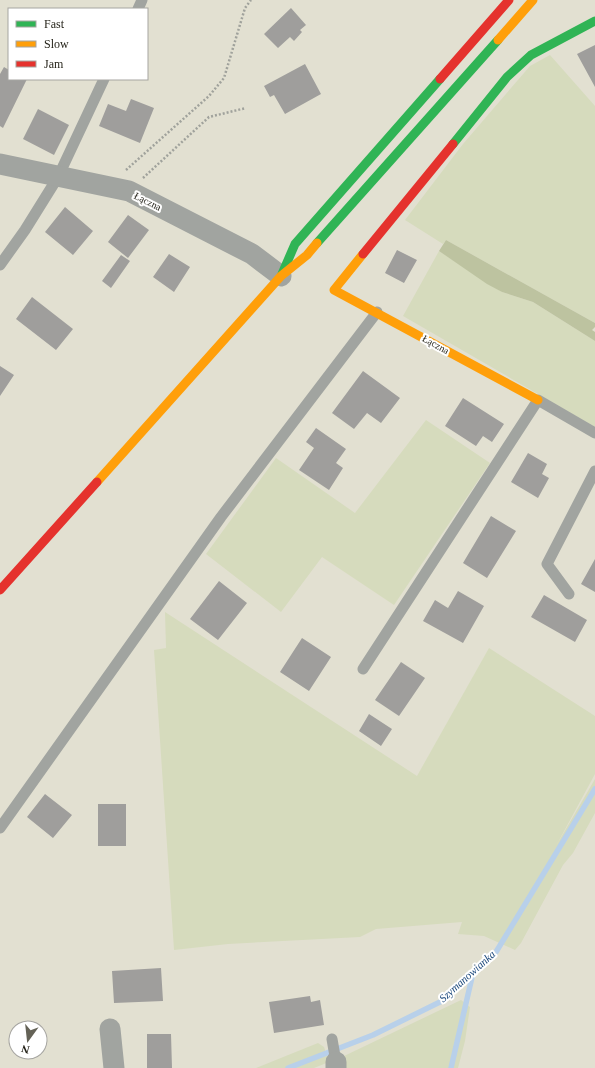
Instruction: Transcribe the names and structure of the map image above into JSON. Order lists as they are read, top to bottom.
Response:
{
  "streets": {
    "main road": ["Łączna"]
  },
  "water": ["Szymanowianka"],
  "legend": ["Fast", "Slow", "Jam"],
  "north": "bottom"
}
